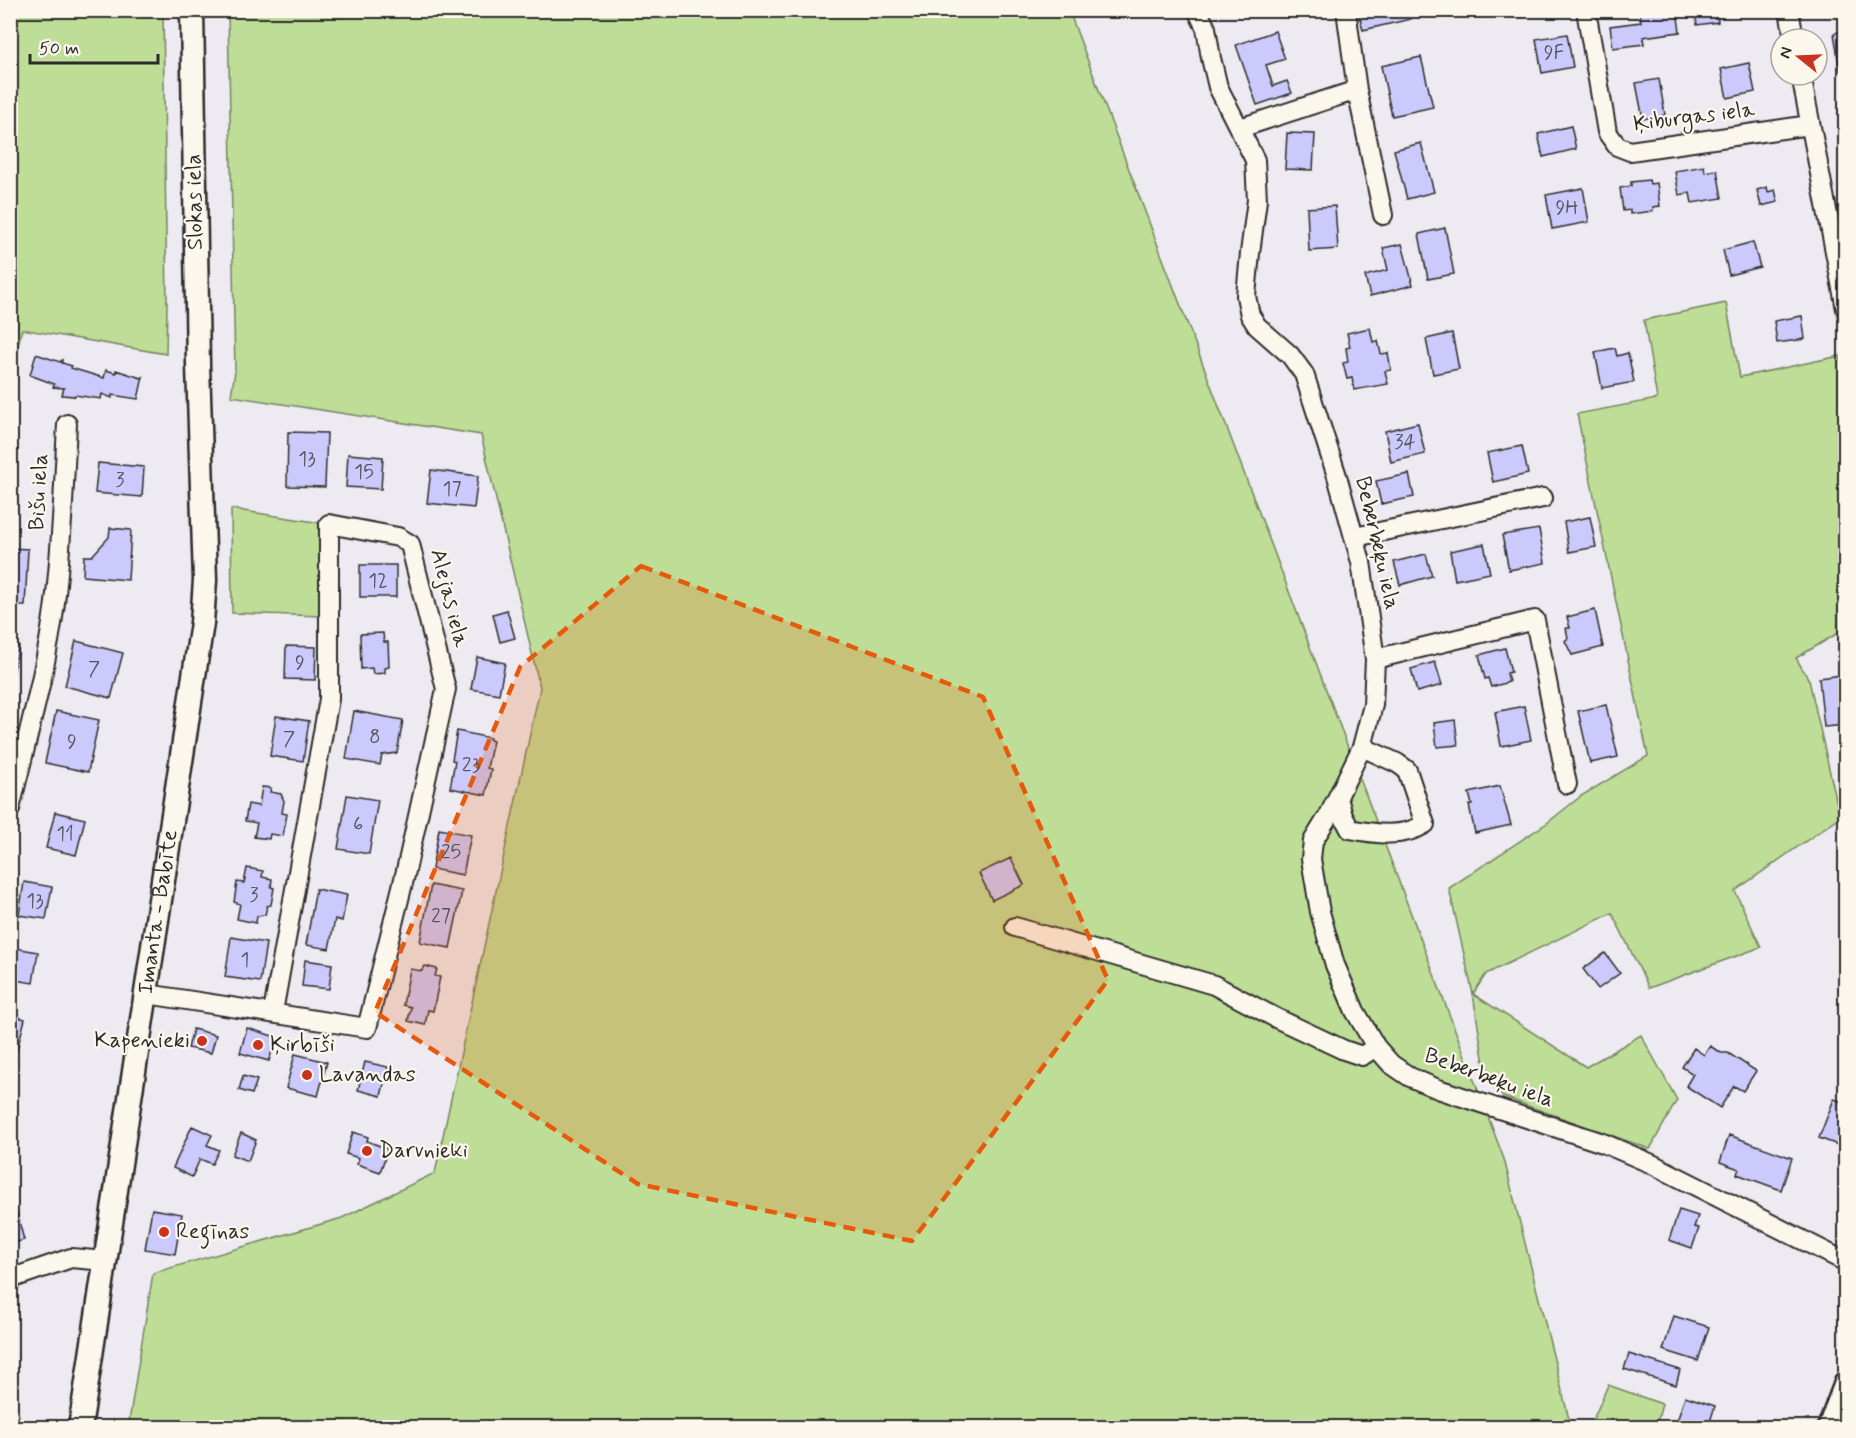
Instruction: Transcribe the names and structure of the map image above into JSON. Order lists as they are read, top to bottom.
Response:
{
  "streets": {
    "main road": ["Slokas iela", "Imanta - Babīte"],
    "street": [
      "Ķiburgas iela",
      "Bišu iela",
      "Beberbeķu iela",
      "Alejas iela"
    ]
  },
  "crossings": [
    ["Slokas iela", "Imanta - Babīte"]
  ],
  "places": [
    "Kapenieki",
    "Ķirbīši",
    "Lavandas",
    "Darvnieki",
    "Regīnas"
  ],
  "house_numbers": [
    "9F",
    "9H",
    "34",
    "13",
    "15",
    "3",
    "17",
    "12",
    "9",
    "7",
    "8",
    "7",
    "9",
    "23",
    "6",
    "11",
    "25",
    "3",
    "13",
    "27",
    "1"
  ],
  "scale_bar": "50 m",
  "north": "left"
}
